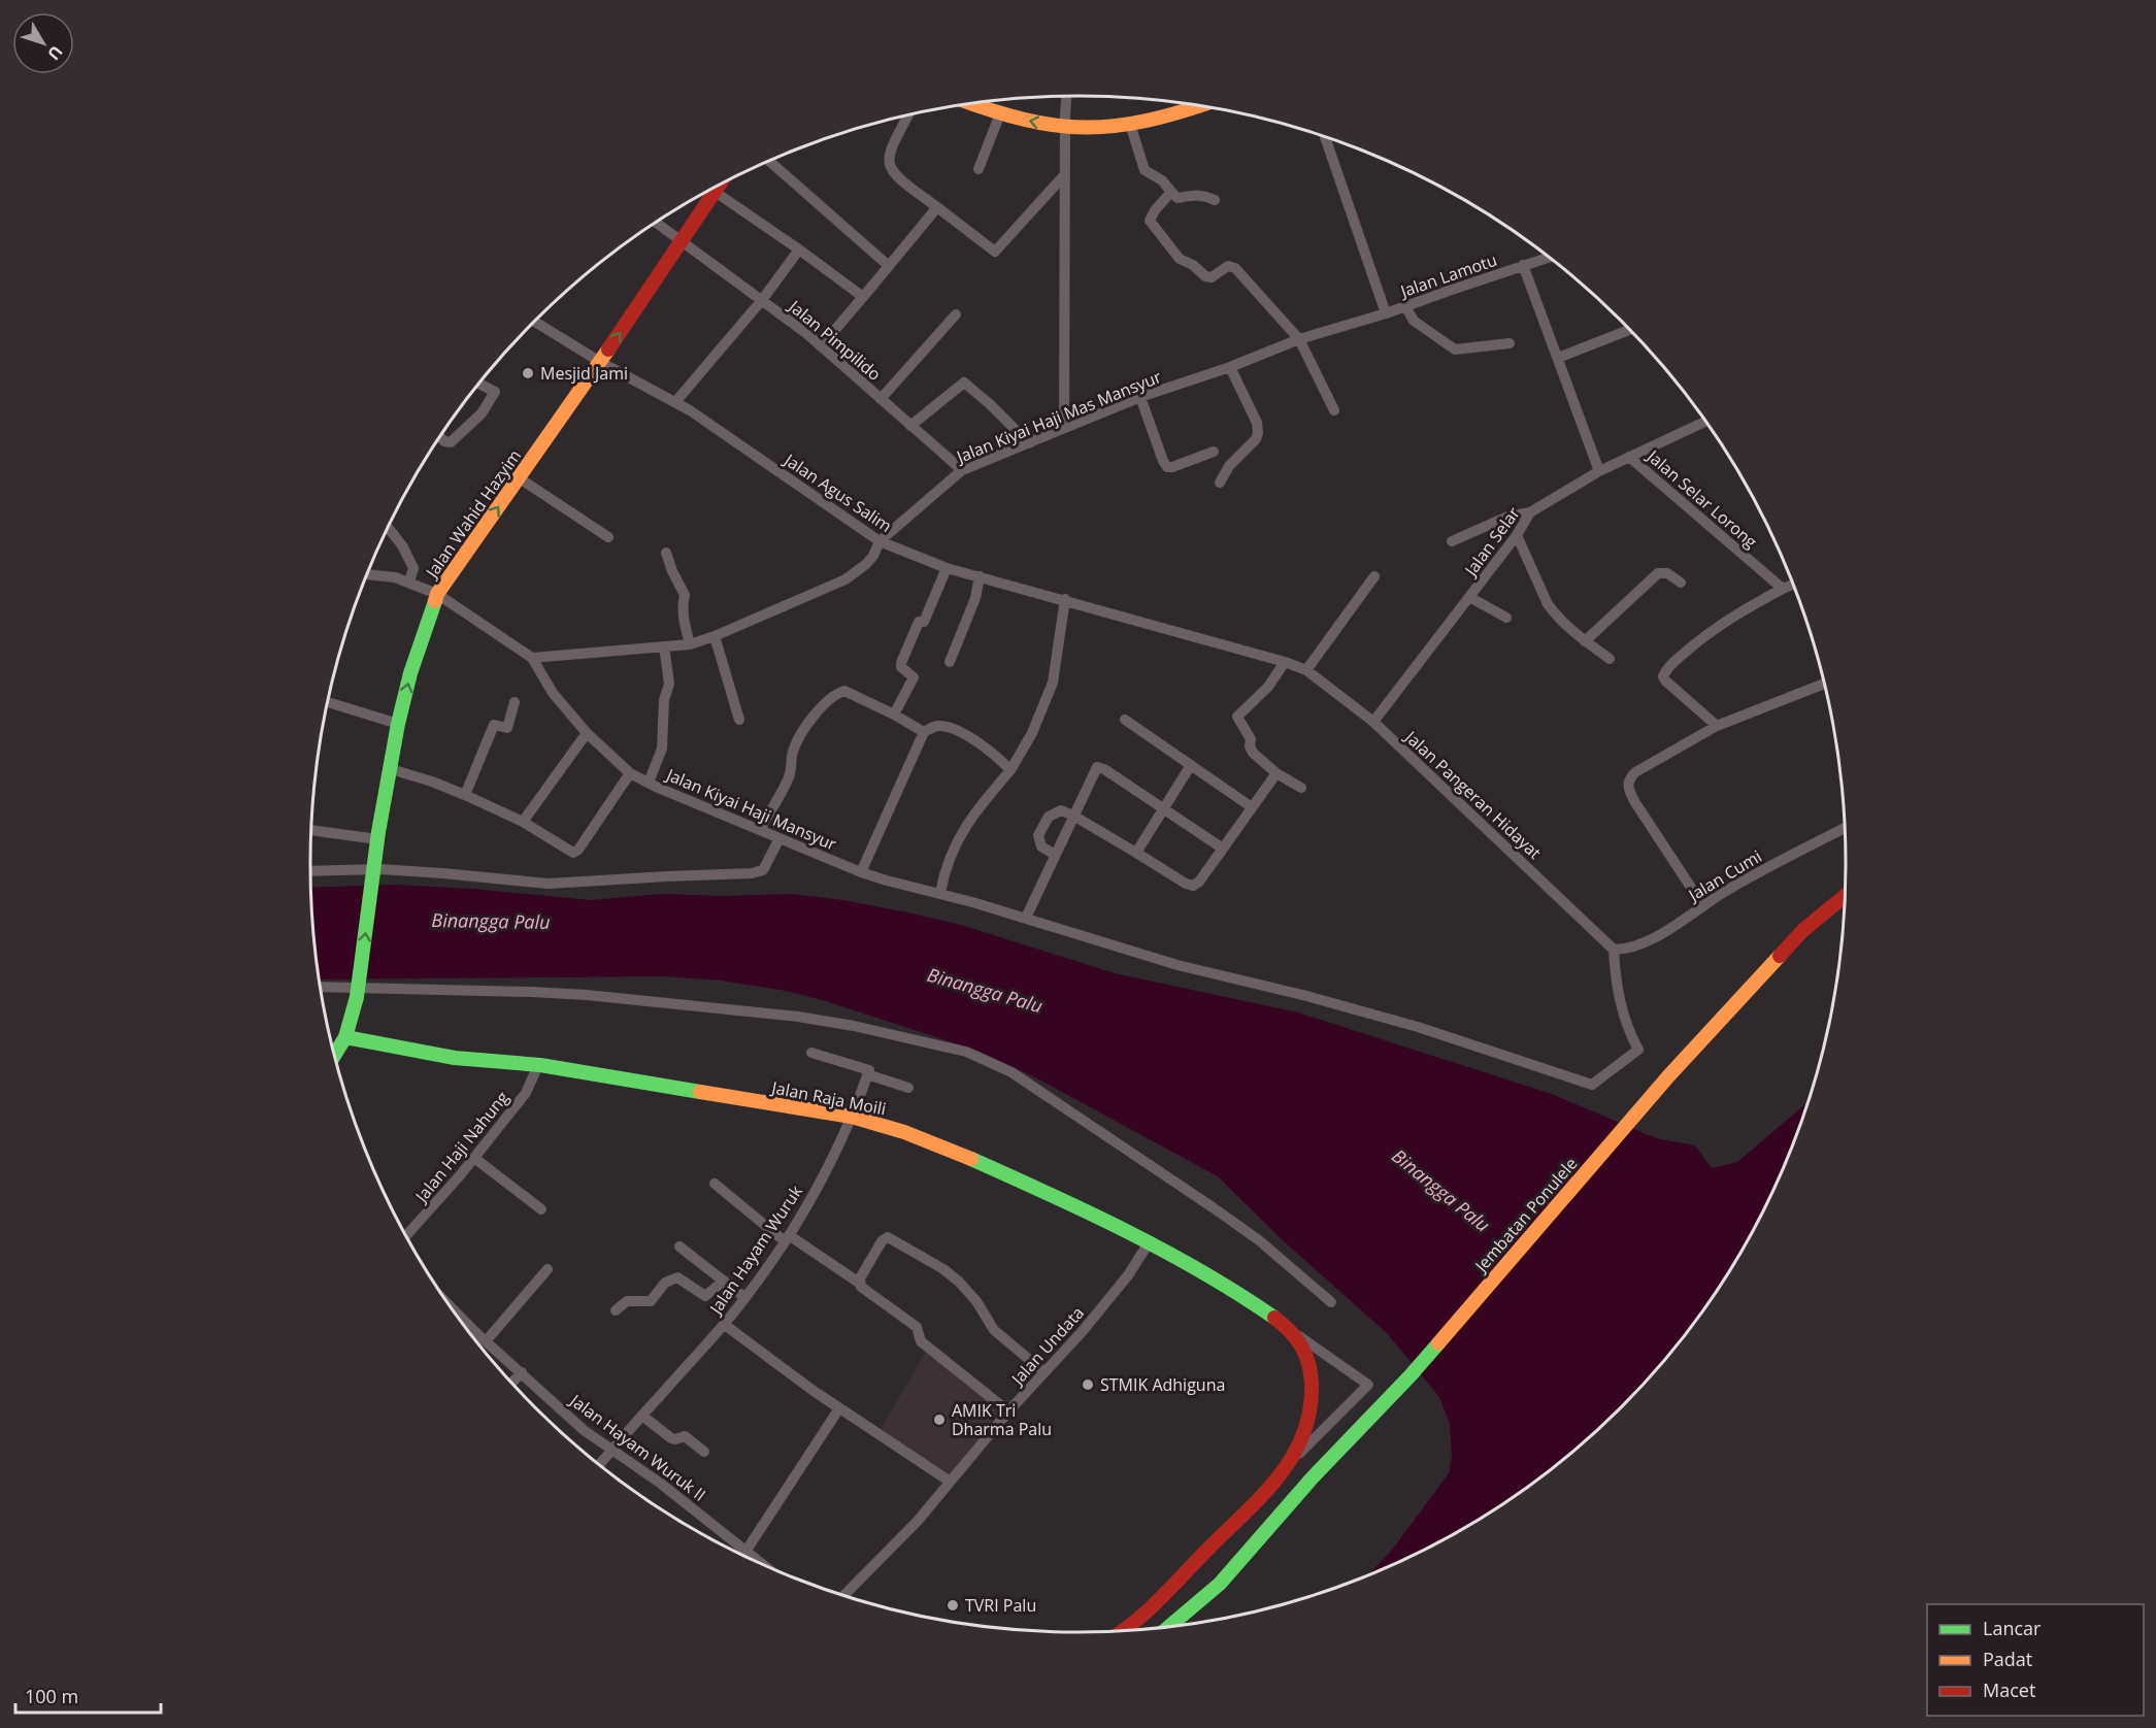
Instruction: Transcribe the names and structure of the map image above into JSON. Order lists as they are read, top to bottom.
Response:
{
  "streets": {
    "main road": ["Jalan Wahid Hazyim", "Jalan Raja Moili", "Jembatan Ponulele"],
    "street": [
      "Jalan Lamotu",
      "Jalan Pimpilido",
      "Jalan Kiyai Haji Mas Mansyur",
      "Jalan Agus Salim",
      "Jalan Selar Lorong",
      "Jalan Selar",
      "Jalan Pangeran Hidayat",
      "Jalan Kiyai Haji Mansyur",
      "Jalan Cumi",
      "Jalan Haji Nahung",
      "Jalan Hayam Wuruk",
      "Jalan Undata",
      "Jalan Hayam Wuruk II"
    ]
  },
  "crossings": [
    ["Jalan Lamotu", "Jalan Kiyai Haji Mas Mansyur"],
    ["Jalan Pimpilido", "Jalan Kiyai Haji Mas Mansyur"],
    ["Jalan Pimpilido", "Jalan Wahid Hazyim"],
    ["Jalan Kiyai Haji Mas Mansyur", "Jalan Agus Salim"],
    ["Jalan Kiyai Haji Mas Mansyur", "Jalan Kiyai Haji Mansyur"],
    ["Jalan Agus Salim", "Jalan Wahid Hazyim"],
    ["Jalan Agus Salim", "Jalan Pangeran Hidayat"],
    ["Jalan Selar Lorong", "Jalan Selar"],
    ["Jalan Wahid Hazyim", "Jalan Raja Moili"],
    ["Jalan Selar", "Jalan Pangeran Hidayat"],
    ["Jalan Pangeran Hidayat", "Jalan Kiyai Haji Mansyur"],
    ["Jalan Pangeran Hidayat", "Jalan Cumi"],
    ["Jalan Kiyai Haji Mansyur", "Jalan Cumi"],
    ["Jalan Raja Moili", "Jalan Haji Nahung"],
    ["Jalan Raja Moili", "Jalan Hayam Wuruk"],
    ["Jalan Raja Moili", "Jalan Undata"],
    ["Jalan Hayam Wuruk", "Jalan Hayam Wuruk II"]
  ],
  "one_way": ["Jalan Wahid Hazyim"],
  "water": ["Binangga Palu"],
  "places": [
    "Mesjid Jami",
    "STMIK Adhiguna",
    "AMIK Tri Dharma Palu",
    "TVRI Palu"
  ],
  "legend": ["Lancar", "Padat", "Macet"],
  "scale_bar": "100 m",
  "north": "bottom right"
}
